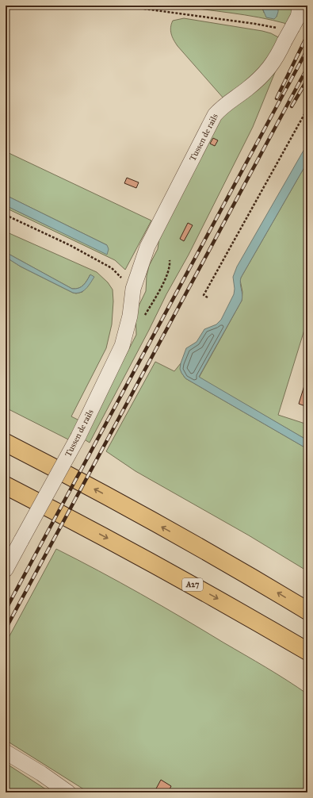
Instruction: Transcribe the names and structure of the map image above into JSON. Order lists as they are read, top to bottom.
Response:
{
  "streets": {
    "highway": ["A27"],
    "street": ["Tussen de rails"]
  }
}
